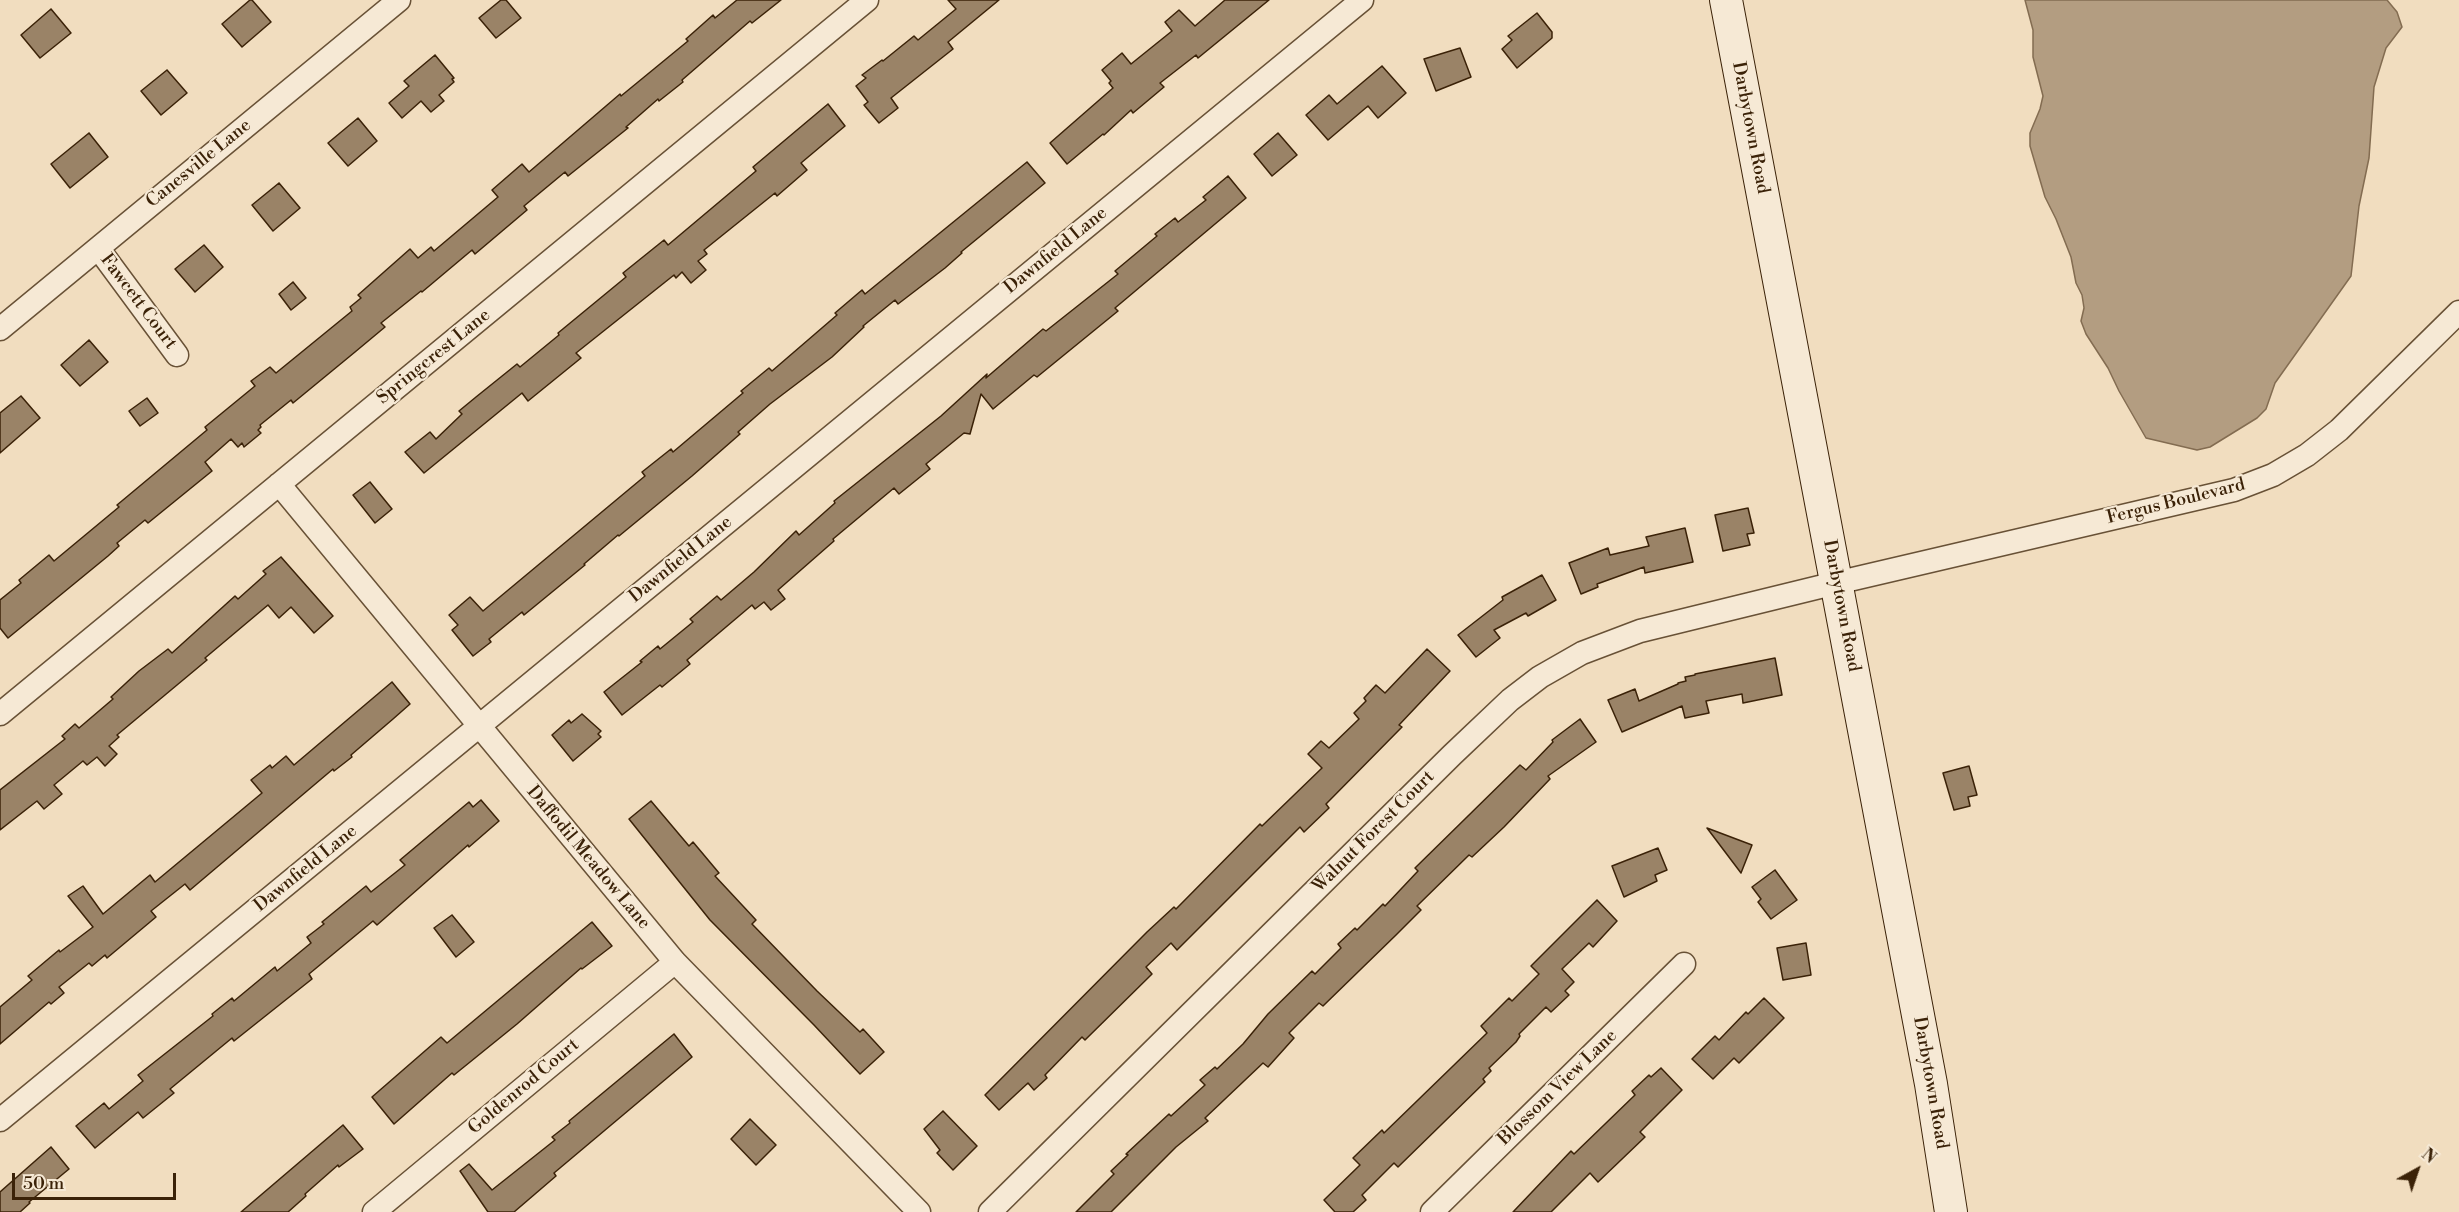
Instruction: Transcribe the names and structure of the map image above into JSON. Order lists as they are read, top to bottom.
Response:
{
  "streets": {
    "main road": ["Darbytown Road"],
    "street": [
      "Canesville Lane",
      "Dawnfield Lane",
      "Fawcett Court",
      "Springcrest Lane",
      "Fergus Boulevard",
      "Walnut Forest Court",
      "Daffodil Meadow Lane",
      "Goldenrod Court",
      "Blossom View Lane"
    ]
  },
  "crossings": [
    ["Darbytown Road", "Fergus Boulevard"],
    ["Darbytown Road", "Walnut Forest Court"],
    ["Canesville Lane", "Fawcett Court"],
    ["Dawnfield Lane", "Daffodil Meadow Lane"],
    ["Springcrest Lane", "Daffodil Meadow Lane"],
    ["Fergus Boulevard", "Walnut Forest Court"],
    ["Daffodil Meadow Lane", "Goldenrod Court"]
  ],
  "scale_bar": "50 m",
  "north": "top right"
}
